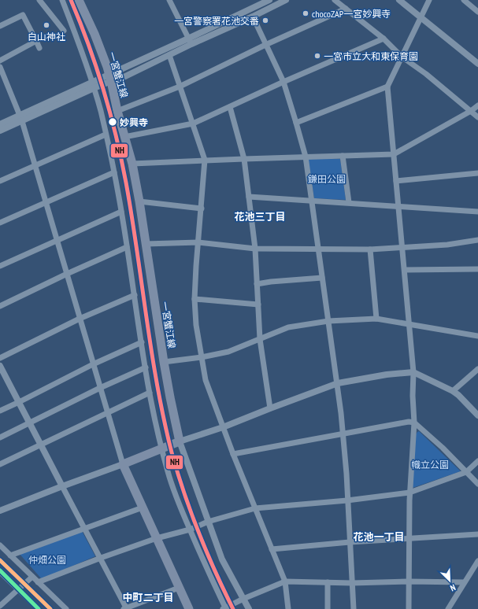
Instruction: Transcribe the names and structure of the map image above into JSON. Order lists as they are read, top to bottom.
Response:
{
  "streets": {
    "main road": ["一宮蟹江線"]
  },
  "districts": ["花池三丁目", "花池一丁目", "中町二丁目"],
  "parks": ["鎌田公園", "幟立公園", "仲畑公園"],
  "places": [
    "chocoZAP一宮妙興寺",
    "一宮警察署花池交番",
    "白山神社",
    "一宮市立大和東保育園",
    "妙興寺"
  ],
  "lines": ["transit line NH"],
  "north": "bottom right"
}
